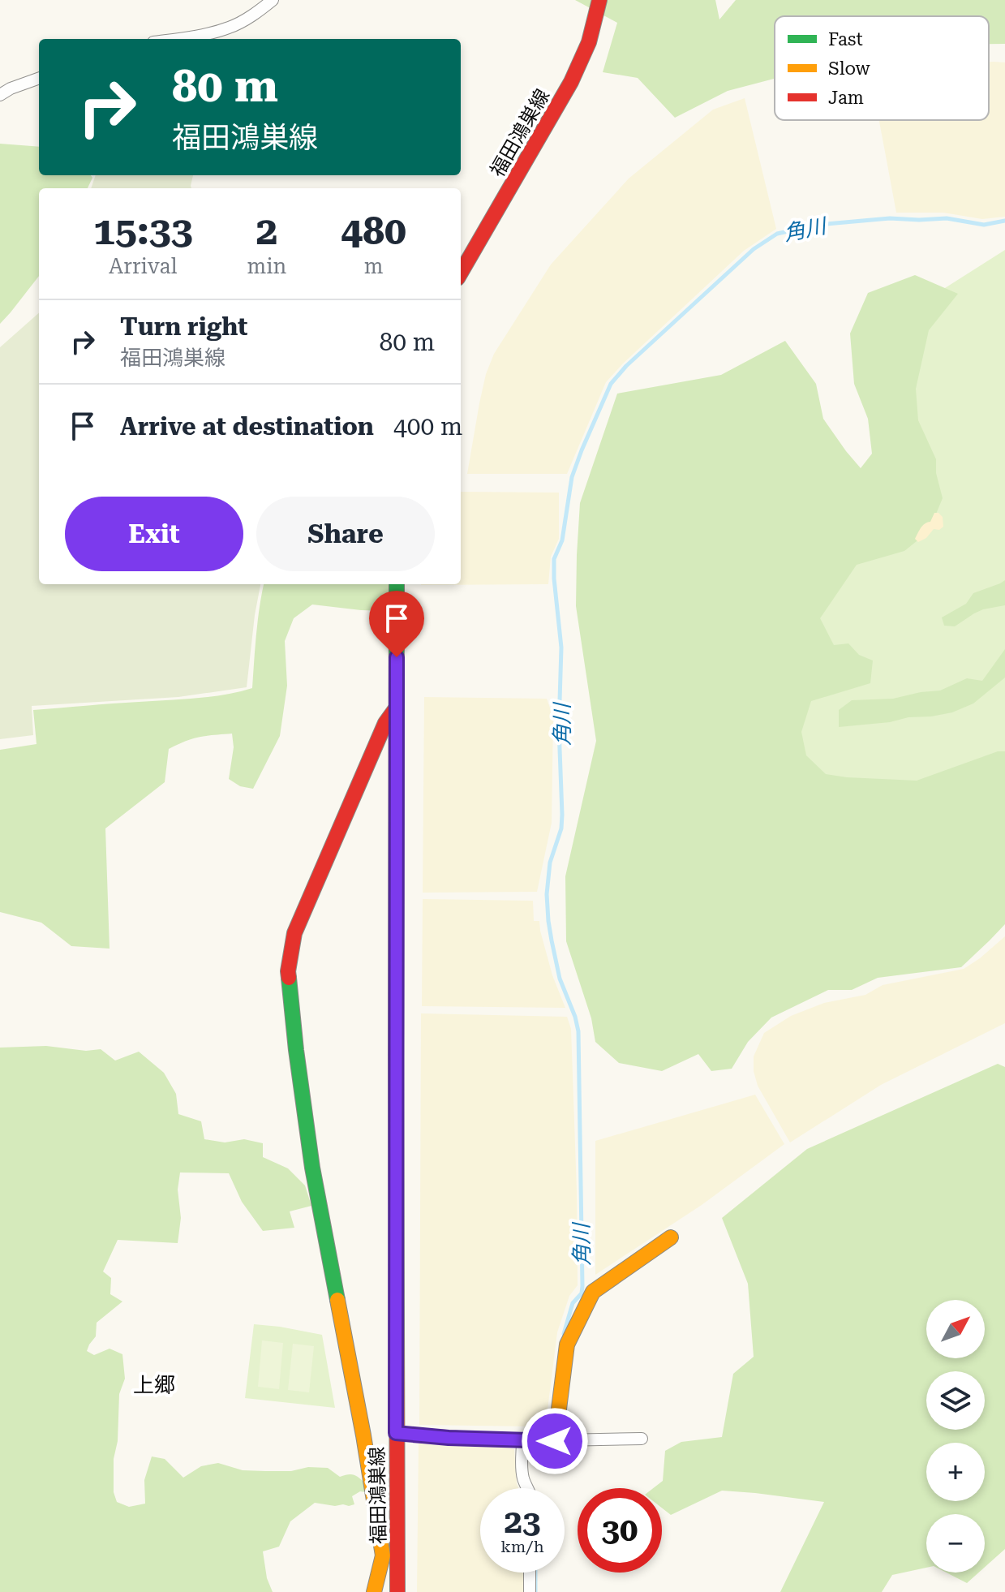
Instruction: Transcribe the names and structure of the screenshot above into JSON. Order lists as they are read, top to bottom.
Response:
{
  "streets": {
    "main road": ["福田鴻巣線"]
  },
  "districts": ["上郷"],
  "water": ["角川"],
  "legend": ["Fast", "Slow", "Jam"],
  "north": "top right",
  "page": {
    "turn": ["80 m", "福田鴻巣線"],
    "eta": [
      "15:33",
      "Arrival",
      "2",
      "min",
      "480",
      "m"
    ],
    "list": [
      {
        "name": "Turn right",
        "note": "福田鴻巣線",
        "value": "80 m"
      },
      {
        "name": "Arrive at destination",
        "value": "400 m"
      }
    ],
    "buttons": ["Exit", "Share"],
    "map_buttons": ["+", "−"],
    "speed": "23 km/h",
    "limit": "30"
  }
}
